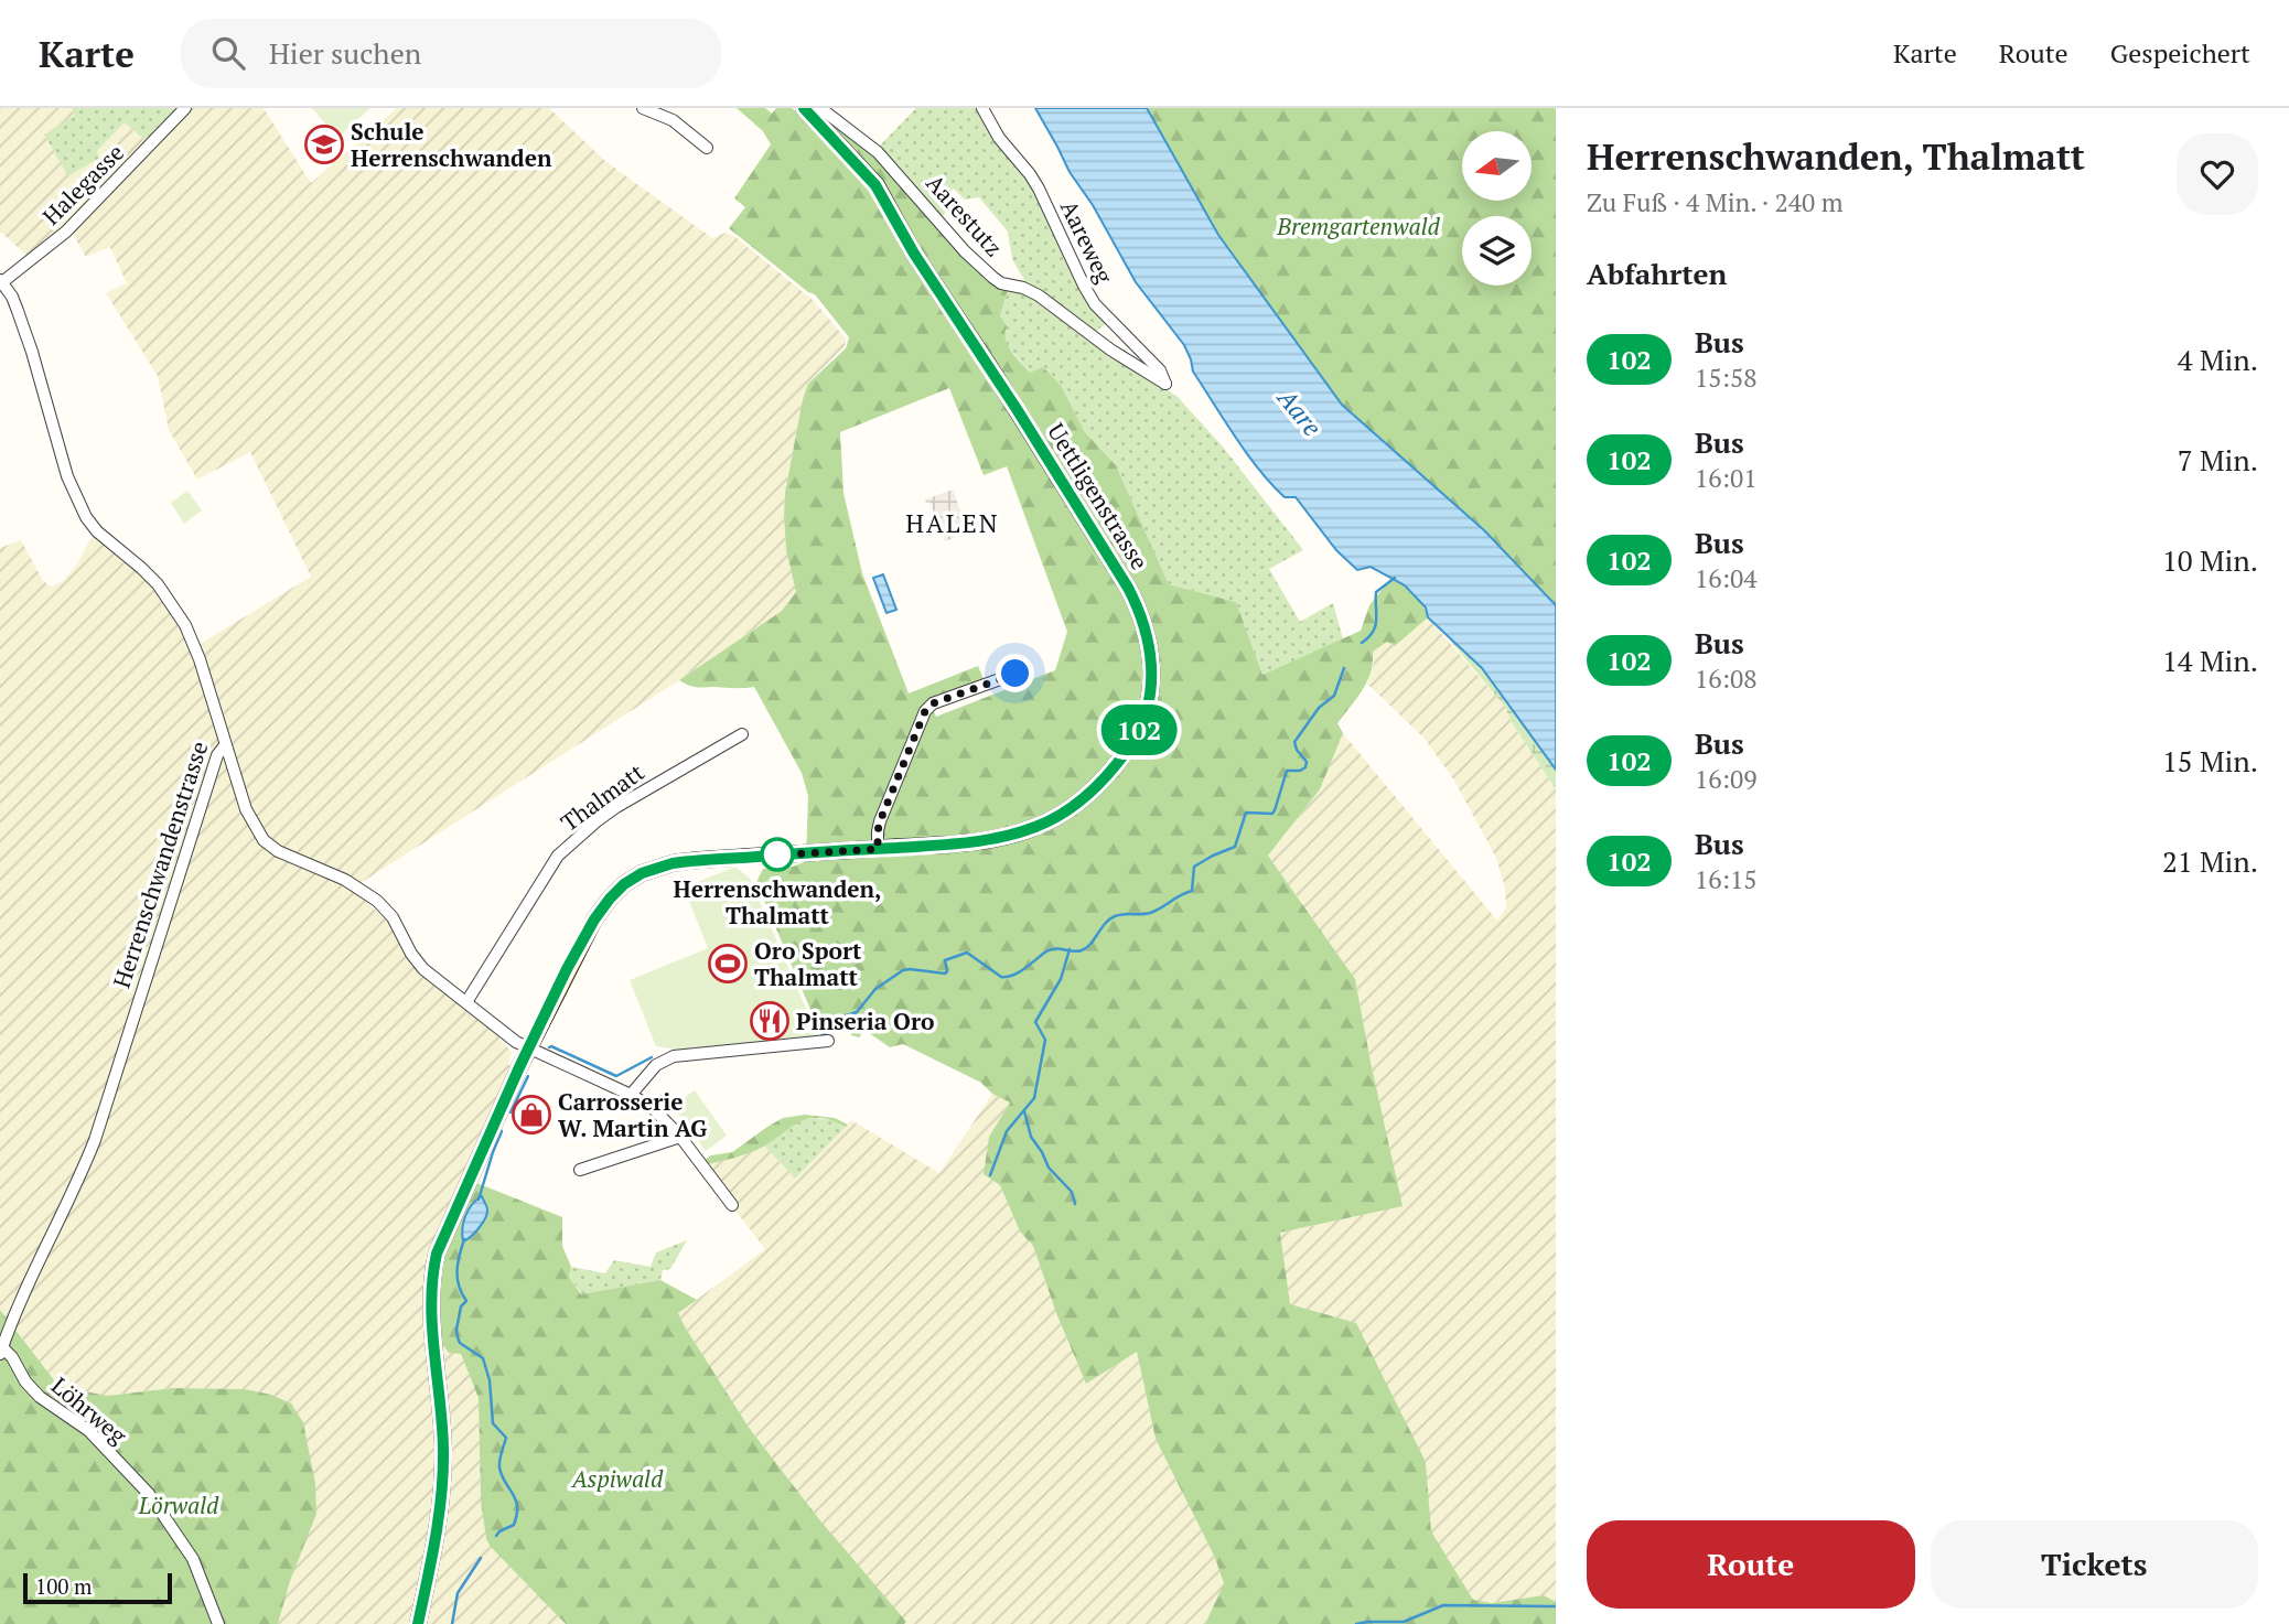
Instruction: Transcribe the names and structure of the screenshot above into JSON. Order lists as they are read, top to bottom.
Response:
{
  "streets": {
    "main road": ["Uettligenstrasse"],
    "street": [
      "Halegasse",
      "Aarestutz",
      "Aareweg",
      "Thalmatt",
      "Herrenschwandenstrasse",
      "Löhrweg"
    ]
  },
  "crossings": [
    ["Halegasse", "Herrenschwandenstrasse"],
    ["Aarestutz", "Aareweg"],
    ["Herrenschwandenstrasse", "Löhrweg"]
  ],
  "districts": ["HALEN"],
  "water": ["Aare"],
  "parks": ["Bremgartenwald", "Aspiwald", "Lörwald"],
  "places": {
    "school or university": ["Schule Herrenschwanden"],
    "other": ["Herrenschwanden, Thalmatt"],
    "sports": ["Oro Sport Thalmatt"],
    "restaurant": ["Pinseria Oro"],
    "shop": ["Carrosserie W. Martin AG"]
  },
  "lines": ["bus line 102"],
  "scale_bar": "100 m",
  "north": "left",
  "page": {
    "header": "Karte",
    "search": "Hier suchen",
    "nav": ["Karte", "Route", "Gespeichert"],
    "on_map": "102",
    "heading": [
      ["Herrenschwanden, Thalmatt", "Zu Fuß · 4 Min. · 240 m"],
      "Abfahrten"
    ],
    "list": [
      {
        "mark": "102",
        "name": "Bus",
        "note": "15:58",
        "value": "4 Min."
      },
      {
        "mark": "102",
        "name": "Bus",
        "note": "16:01",
        "value": "7 Min."
      },
      {
        "mark": "102",
        "name": "Bus",
        "note": "16:04",
        "value": "10 Min."
      },
      {
        "mark": "102",
        "name": "Bus",
        "note": "16:08",
        "value": "14 Min."
      },
      {
        "mark": "102",
        "name": "Bus",
        "note": "16:09",
        "value": "15 Min."
      },
      {
        "mark": "102",
        "name": "Bus",
        "note": "16:15",
        "value": "21 Min."
      }
    ],
    "buttons": ["Route", "Tickets"],
    "scale": "100 m"
  }
}
